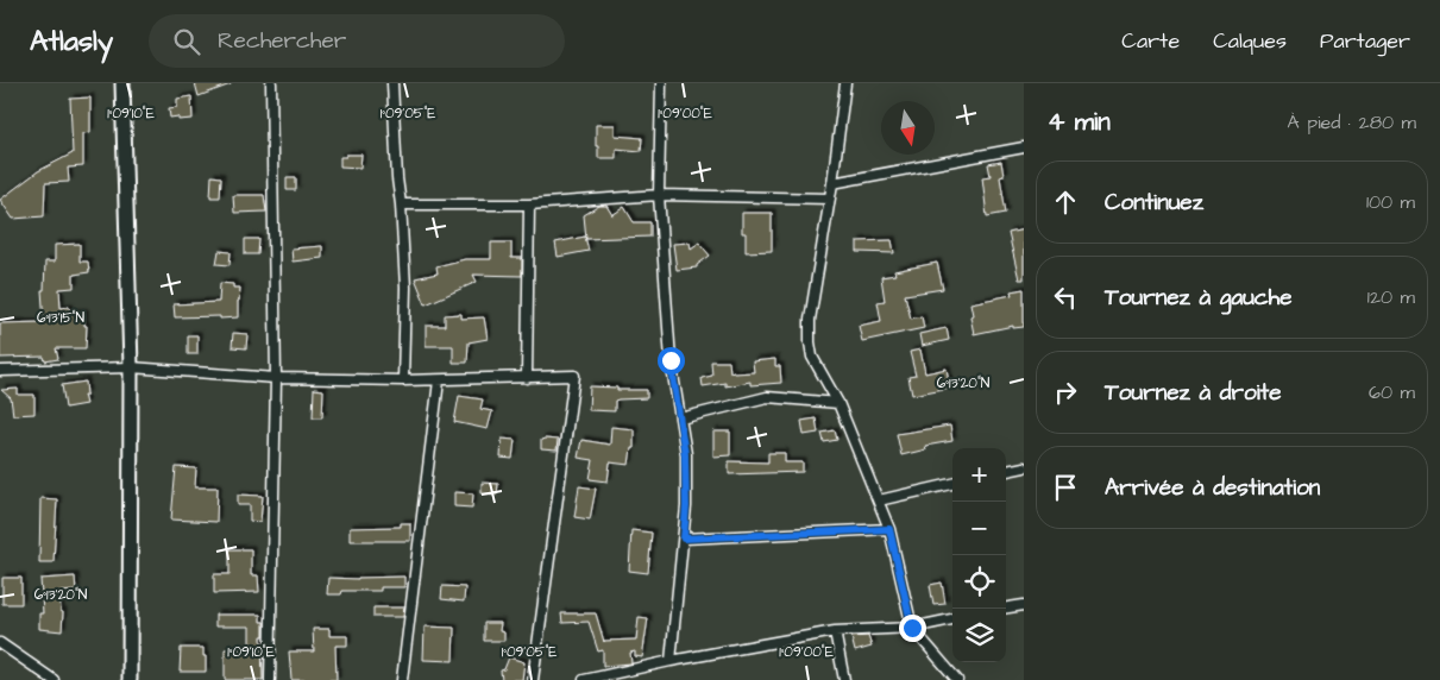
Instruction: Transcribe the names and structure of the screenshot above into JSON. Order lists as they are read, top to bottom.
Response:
{
  "north": "bottom",
  "page": {
    "header": "Atlasly",
    "search": "Rechercher",
    "nav": ["Carte", "Calques", "Partager"],
    "heading": ["4 min", "À pied · 280 m"],
    "list": [
      ["Continuez", "100 m"],
      ["Tournez à gauche", "120 m"],
      ["Tournez à droite", "60 m"],
      "Arrivée à destination"
    ],
    "map_buttons": ["+", "−"]
  },
  "coordinates": [
    "1°09'10\"E",
    "1°09'05\"E",
    "1°09'00\"E",
    "6°13'15\"N",
    "6°13'20\"N"
  ]
}
